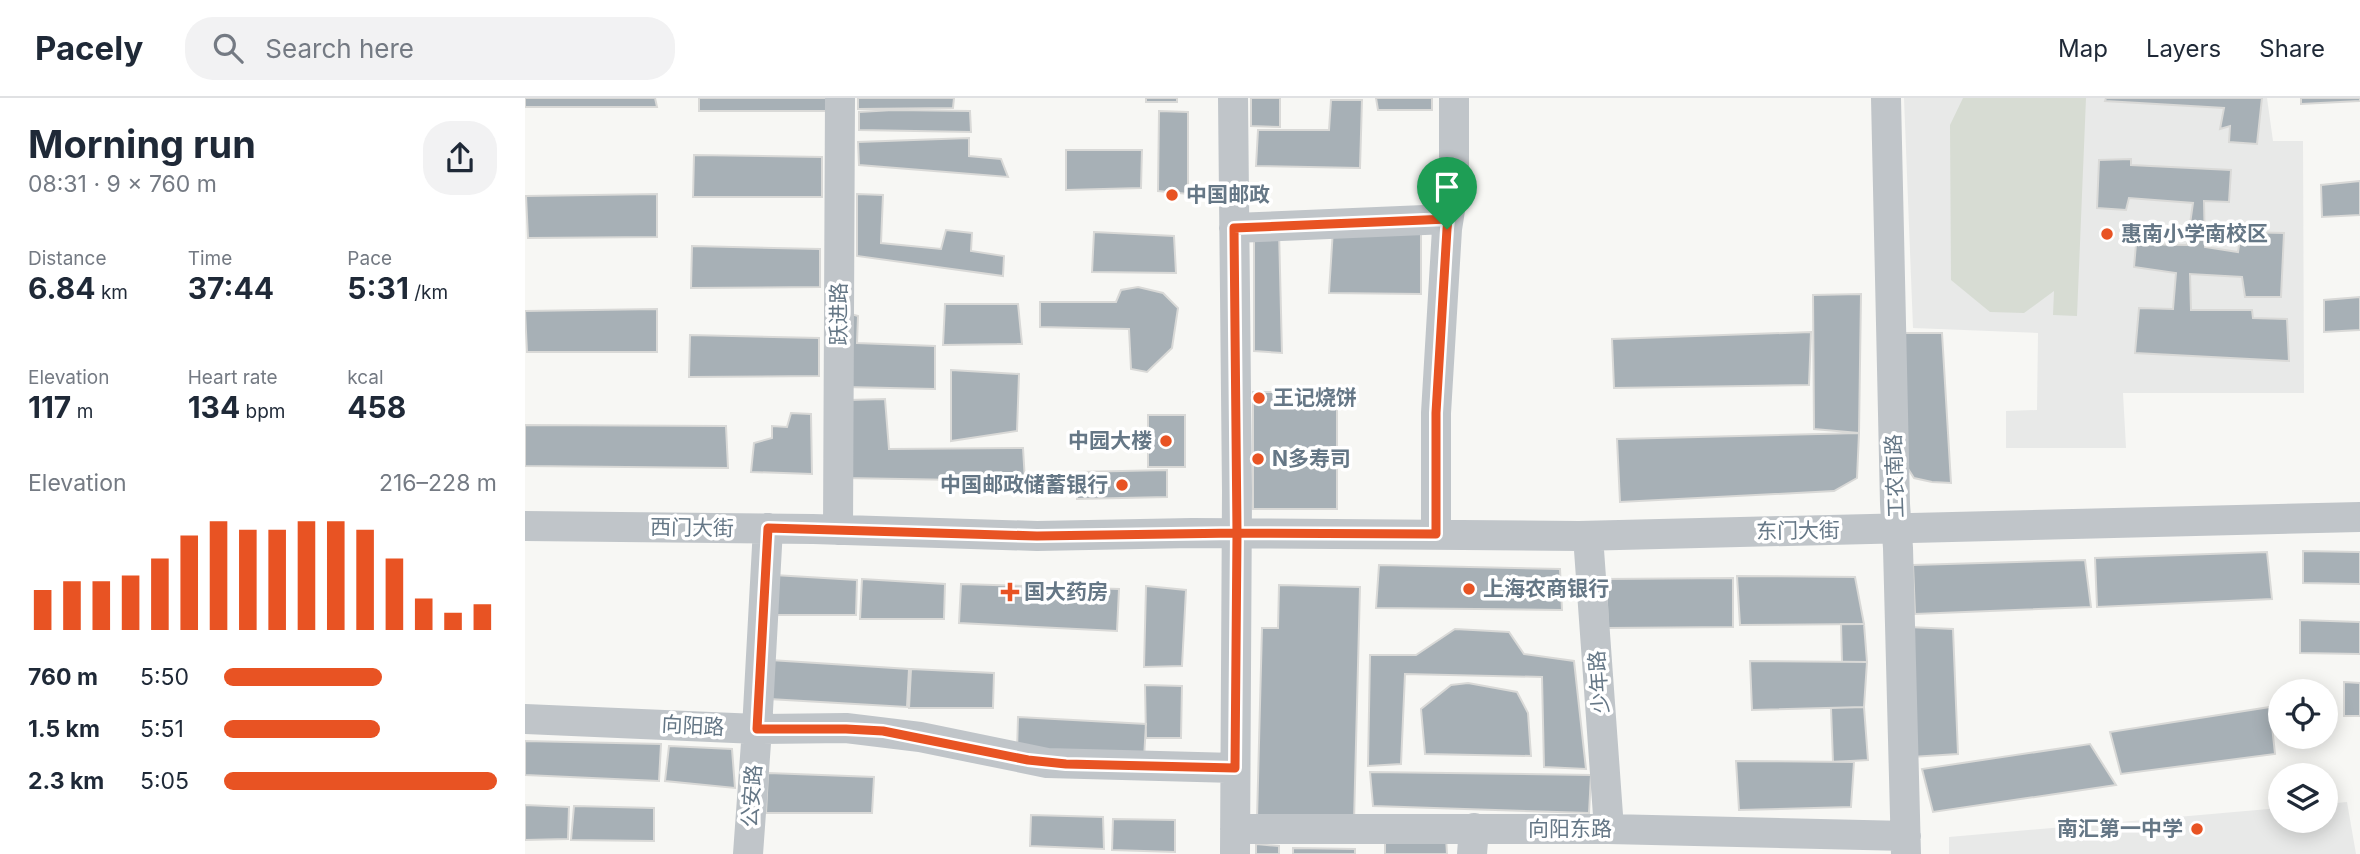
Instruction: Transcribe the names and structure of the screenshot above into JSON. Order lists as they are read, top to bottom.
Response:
{
  "streets": {
    "street": [
      "跃进路",
      "工农南路",
      "西门大街",
      "东门大街",
      "少年路",
      "向阳路",
      "公安路",
      "向阳东路"
    ]
  },
  "crossings": [
    ["跃进路", "西门大街"],
    ["工农南路", "东门大街"],
    ["工农南路", "向阳东路"],
    ["西门大街", "东门大街"],
    ["西门大街", "公安路"],
    ["东门大街", "少年路"],
    ["少年路", "向阳东路"],
    ["向阳路", "公安路"]
  ],
  "places": {
    "other": [
      "中国邮政",
      "惠南小学南校区",
      "王记烧饼",
      "中园大楼",
      "N多寿司",
      "中国邮政储蓄银行",
      "上海农商银行",
      "南汇第一中学"
    ],
    "health": ["国大药房"]
  },
  "page": {
    "header": "Pacely",
    "search": "Search here",
    "nav": ["Map", "Layers", "Share"],
    "heading": ["Morning run", "08:31 · 9 × 760 m"],
    "stats": [
      ["Distance", "6.84 km"],
      ["Time", "37:44"],
      ["Pace", "5:31 /km"],
      ["Elevation", "117 m"],
      ["Heart rate", "134 bpm"],
      ["kcal", "458"]
    ],
    "chart": ["Elevation", "216–228 m"],
    "list": [
      {
        "name": "760 m",
        "note": "5:50"
      },
      {
        "name": "1.5 km",
        "note": "5:51"
      },
      {
        "name": "2.3 km",
        "note": "5:05"
      }
    ]
  }
}
